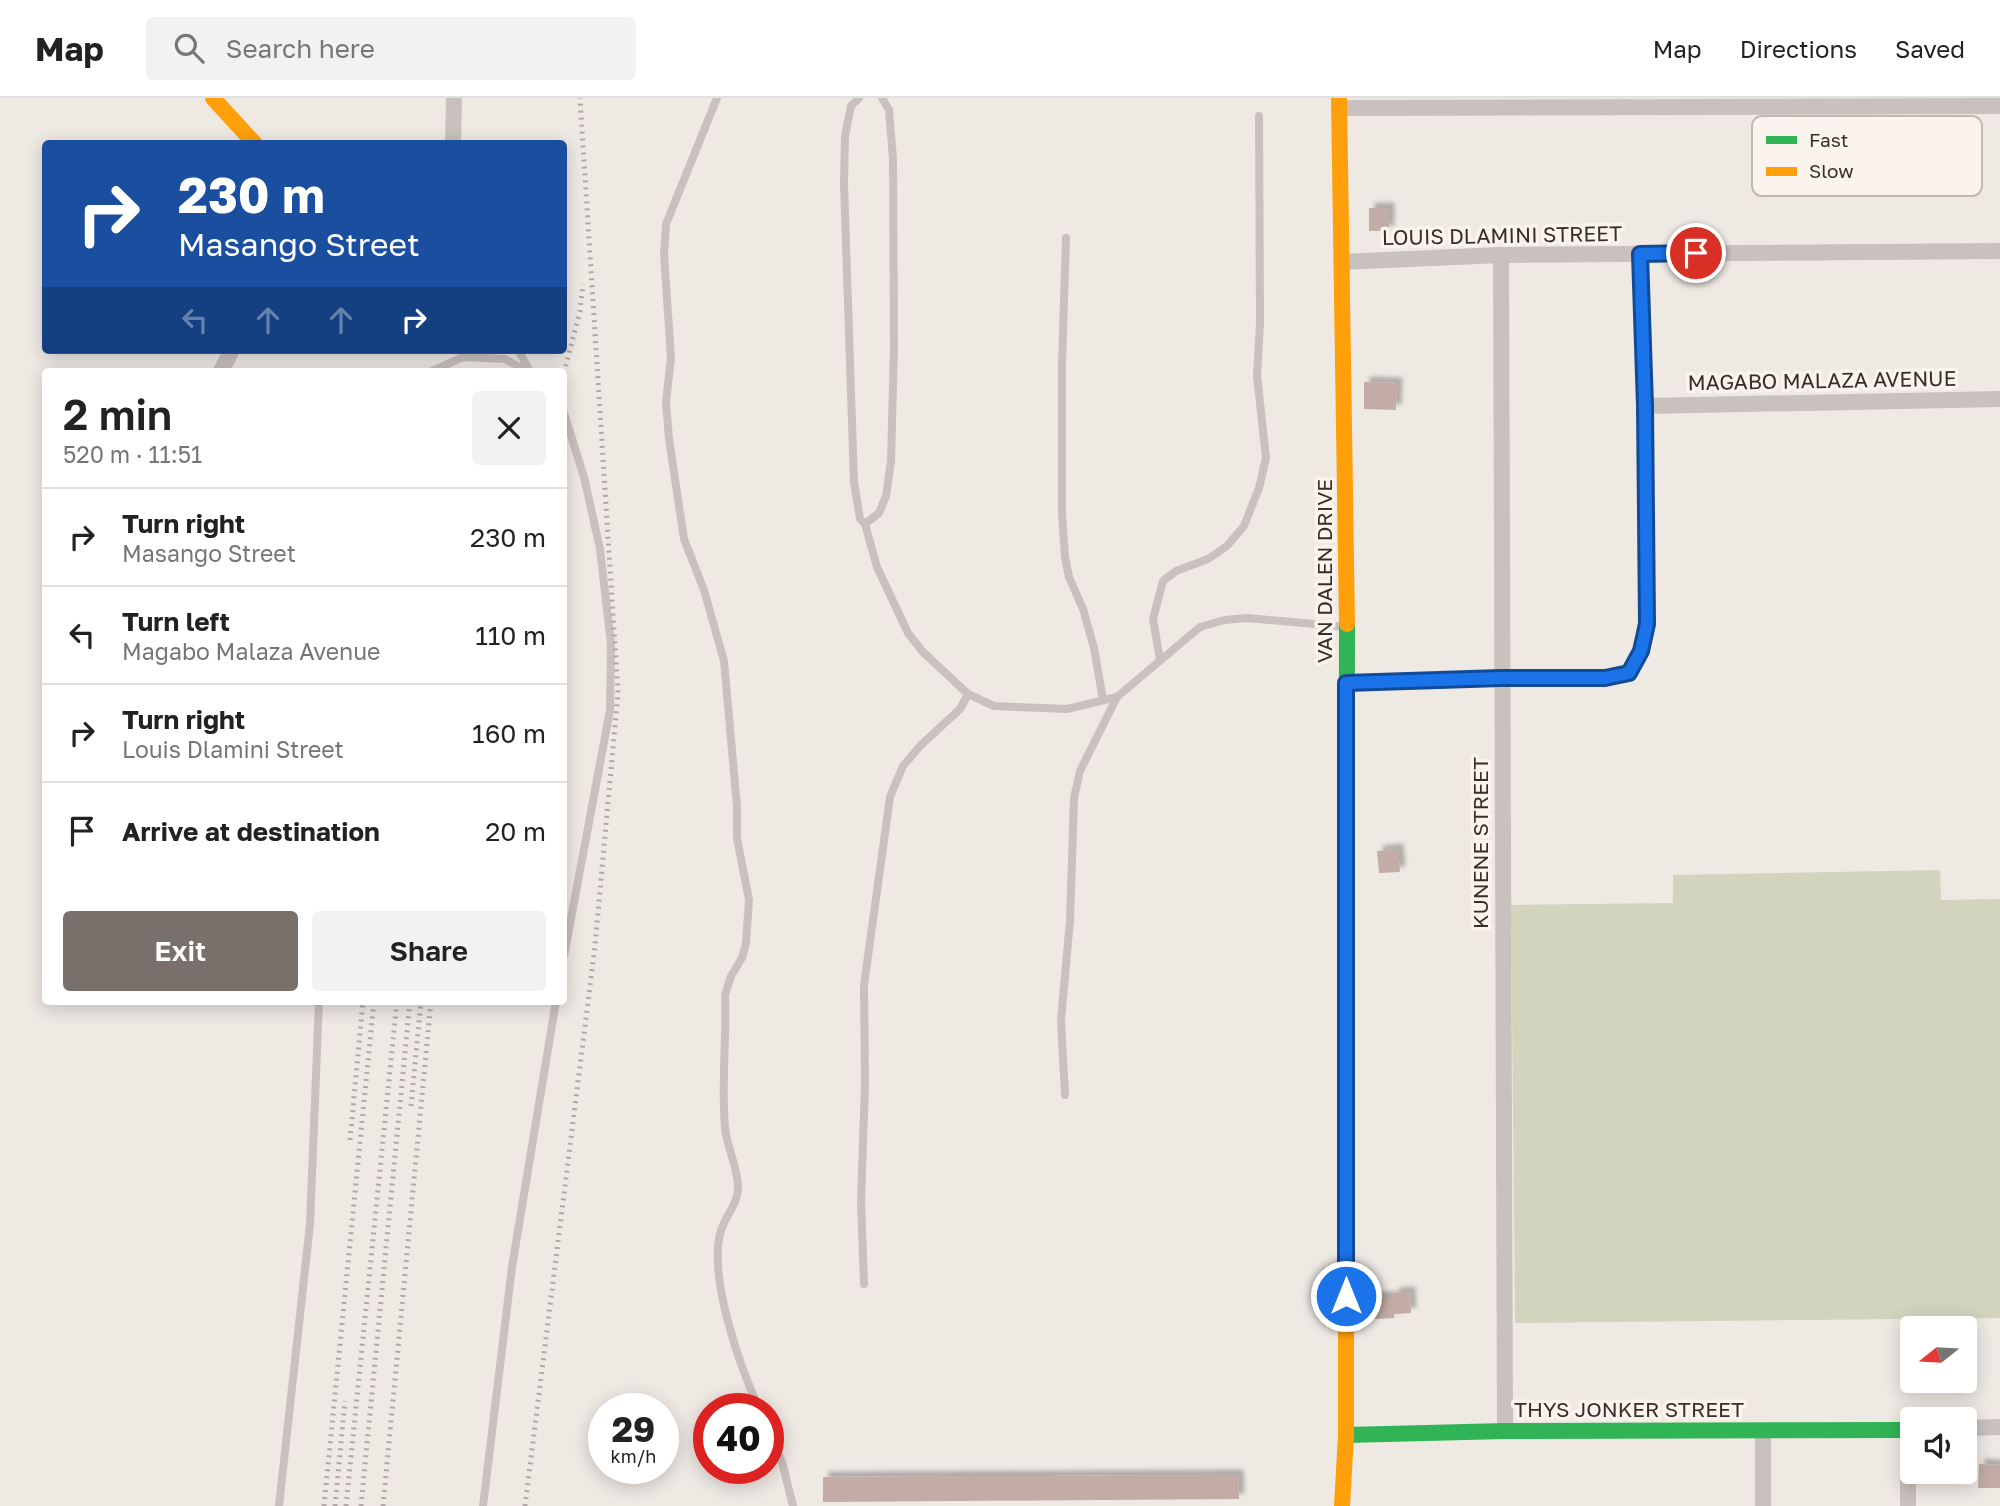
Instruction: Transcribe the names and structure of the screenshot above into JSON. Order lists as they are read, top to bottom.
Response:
{
  "streets": {
    "street": [
      "LOUIS DLAMINI STREET",
      "MAGABO MALAZA AVENUE",
      "VAN DALEN DRIVE",
      "KUNENE STREET",
      "THYS JONKER STREET"
    ]
  },
  "crossings": [
    ["LOUIS DLAMINI STREET", "VAN DALEN DRIVE"],
    ["LOUIS DLAMINI STREET", "KUNENE STREET"],
    ["VAN DALEN DRIVE", "THYS JONKER STREET"],
    ["KUNENE STREET", "THYS JONKER STREET"]
  ],
  "legend": ["Fast", "Slow"],
  "north": "left",
  "page": {
    "header": "Map",
    "search": "Search here",
    "nav": ["Map", "Directions", "Saved"],
    "turn": ["230 m", "Masango Street"],
    "heading": ["2 min", "520 m · 11:51"],
    "list": [
      {
        "name": "Turn right",
        "note": "Masango Street",
        "value": "230 m"
      },
      {
        "name": "Turn left",
        "note": "Magabo Malaza Avenue",
        "value": "110 m"
      },
      {
        "name": "Turn right",
        "note": "Louis Dlamini Street",
        "value": "160 m"
      },
      {
        "name": "Arrive at destination",
        "value": "20 m"
      }
    ],
    "buttons": ["Exit", "Share"],
    "speed": "29 km/h",
    "limit": "40"
  }
}
